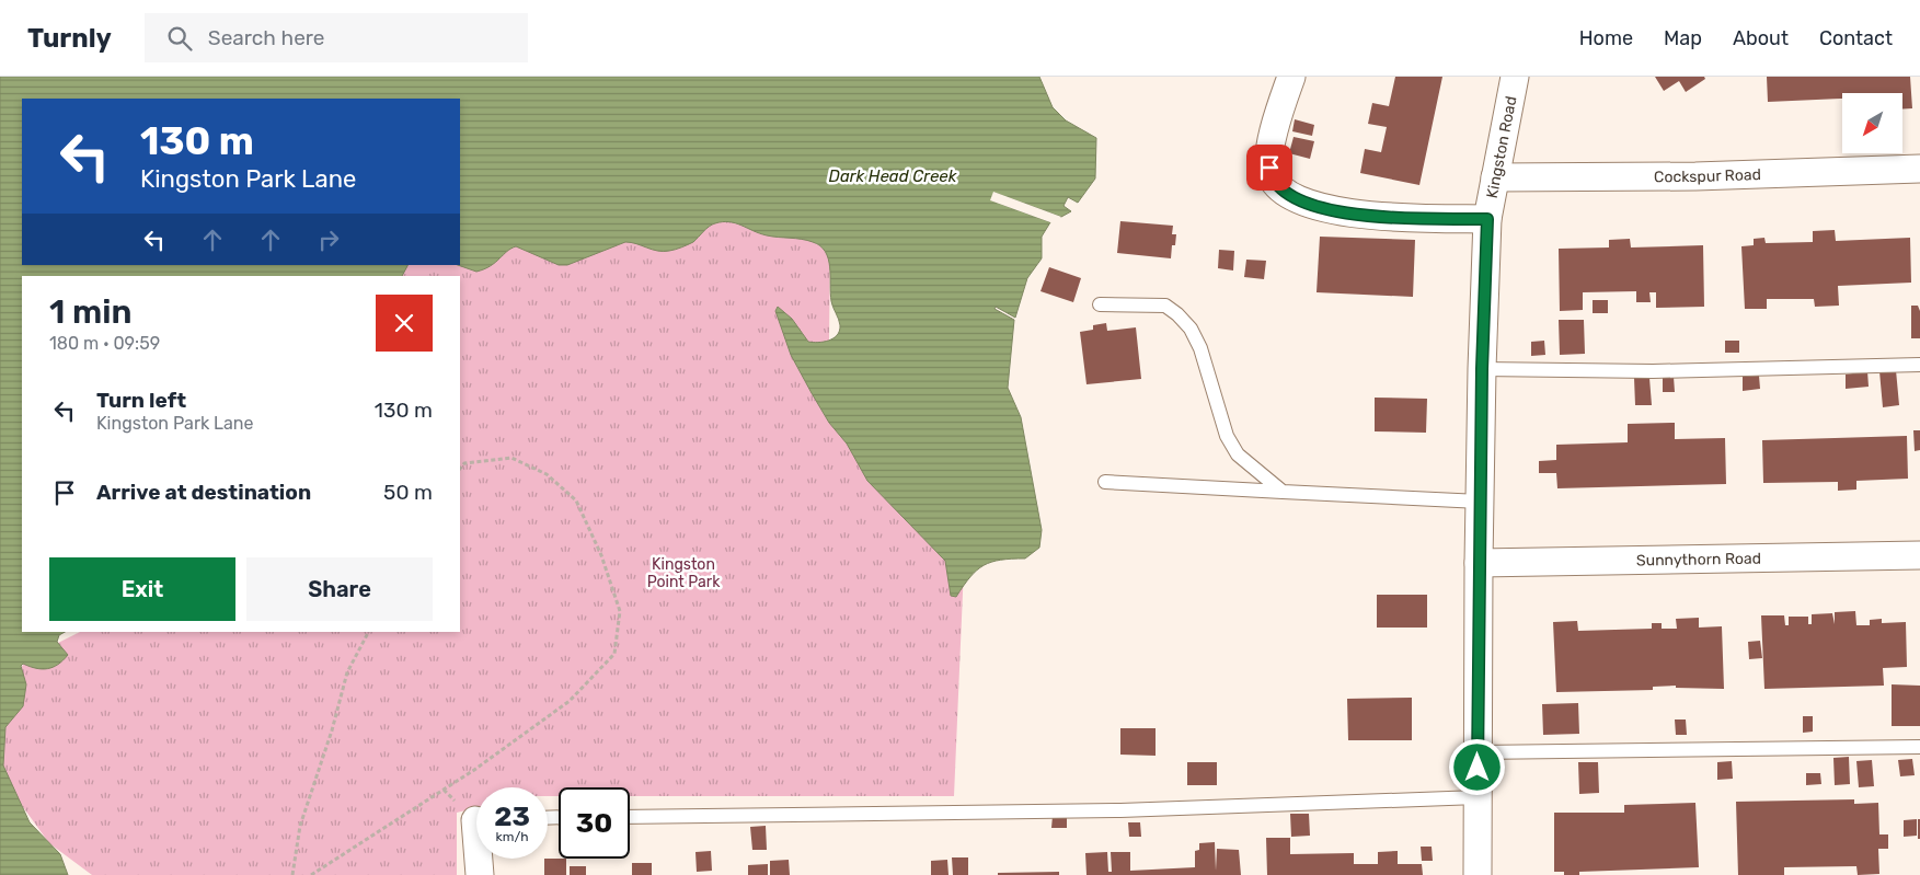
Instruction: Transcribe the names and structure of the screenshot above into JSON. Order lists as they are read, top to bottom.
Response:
{
  "streets": {
    "street": ["Kingston Road", "Cockspur Road", "Sunnythorn Road"]
  },
  "crossings": [
    ["Kingston Road", "Cockspur Road"],
    ["Kingston Road", "Sunnythorn Road"]
  ],
  "water": ["Dark Head Creek"],
  "parks": ["Kingston Point Park"],
  "north": "bottom left",
  "page": {
    "header": "Turnly",
    "search": "Search here",
    "nav": [
      "Home",
      "Map",
      "About",
      "Contact"
    ],
    "turn": ["130 m", "Kingston Park Lane"],
    "heading": ["1 min", "180 m · 09:59"],
    "list": [
      {
        "name": "Turn left",
        "note": "Kingston Park Lane",
        "value": "130 m"
      },
      {
        "name": "Arrive at destination",
        "value": "50 m"
      }
    ],
    "buttons": ["Exit", "Share"],
    "speed": "23 km/h",
    "limit": "30"
  }
}
